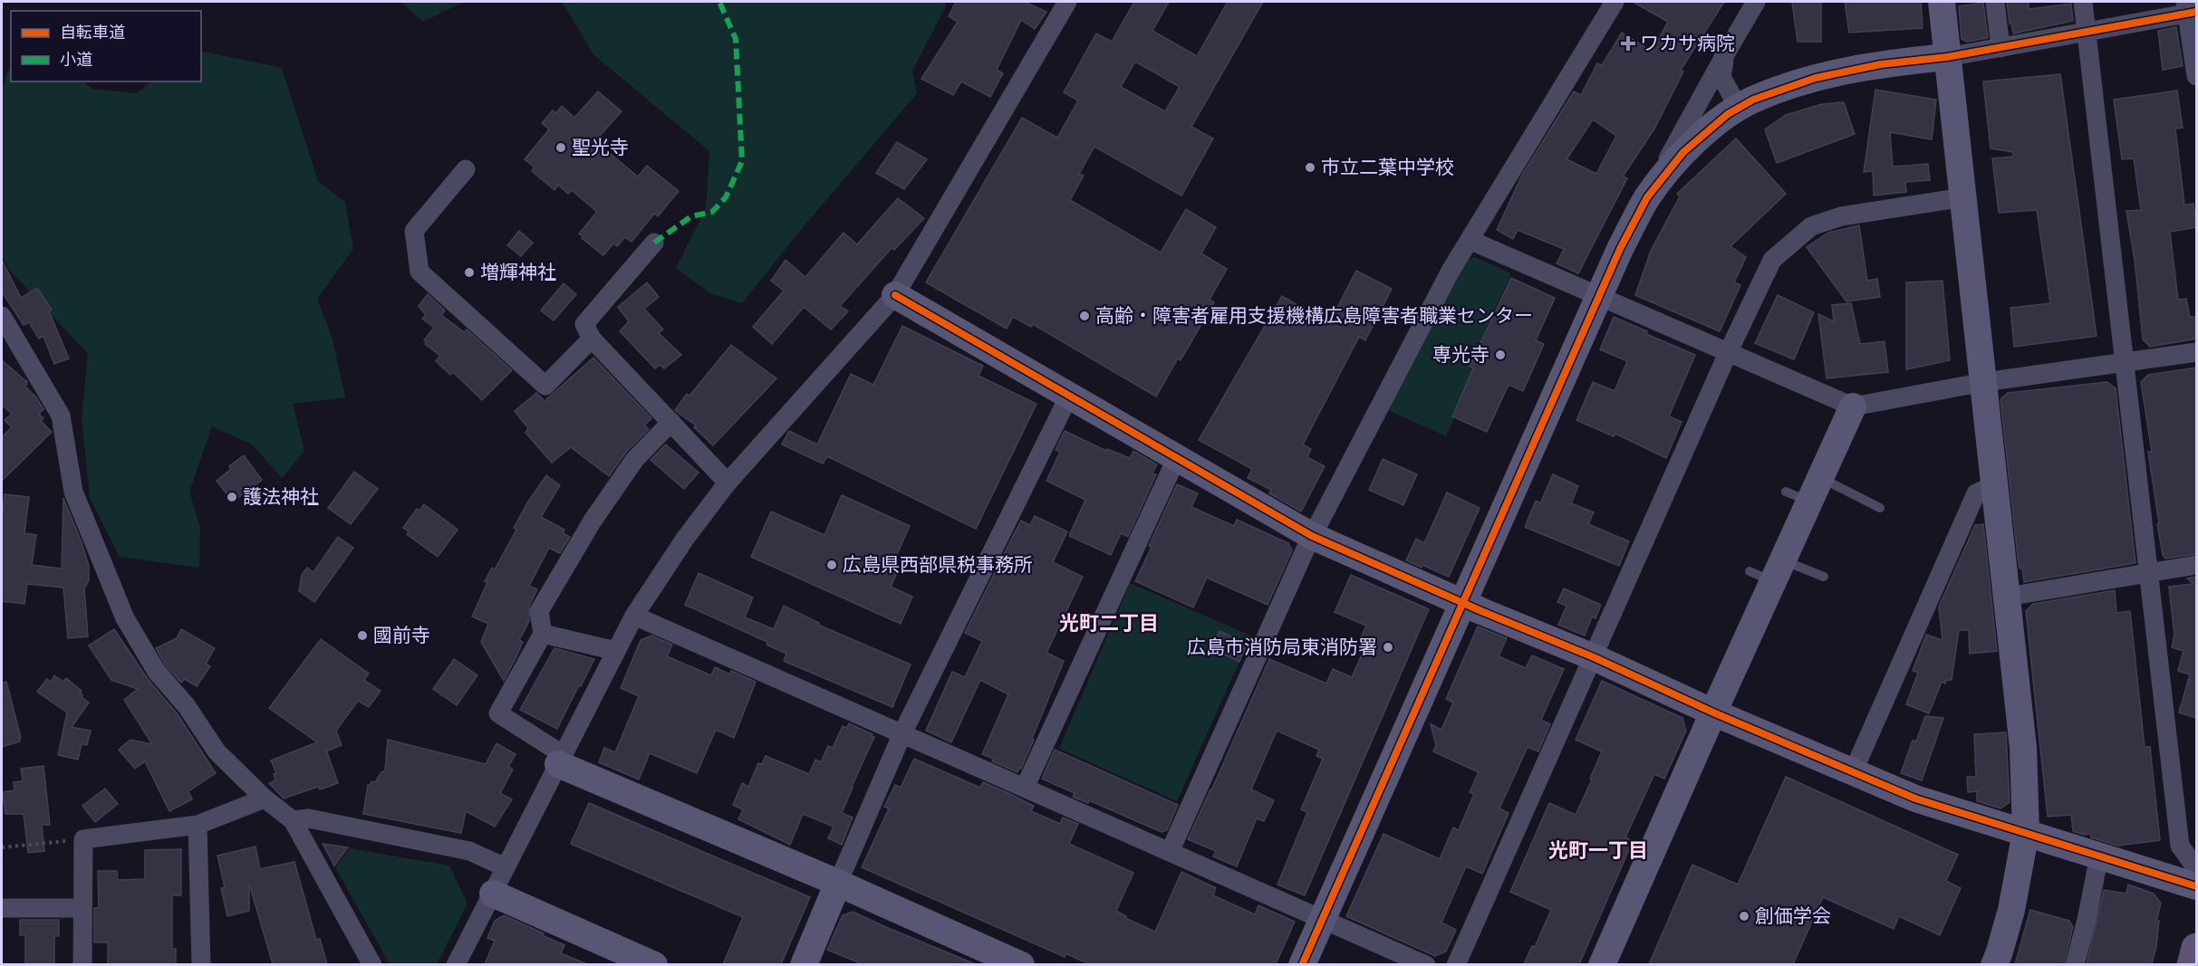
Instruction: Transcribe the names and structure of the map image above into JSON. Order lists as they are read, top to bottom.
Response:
{
  "districts": ["光町二丁目", "光町一丁目"],
  "places": {
    "health": ["ワカサ病院"],
    "other": [
      "聖光寺",
      "市立二葉中学校",
      "増輝神社",
      "高齢・障害者雇用支援機構広島障害者職業センター",
      "専光寺",
      "護法神社",
      "広島県西部県税事務所",
      "國前寺",
      "広島市消防局東消防署",
      "創価学会"
    ]
  },
  "legend": ["自転車道", "小道"]
}
